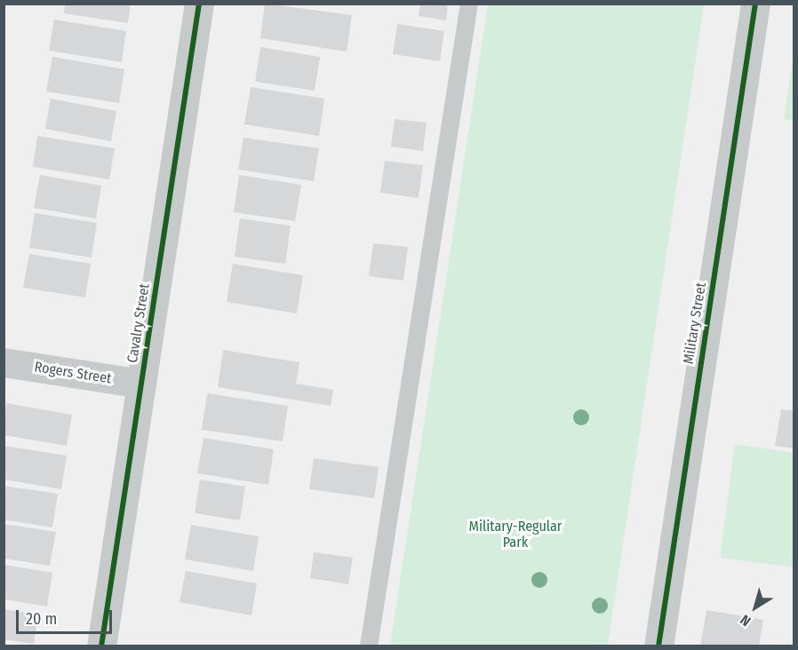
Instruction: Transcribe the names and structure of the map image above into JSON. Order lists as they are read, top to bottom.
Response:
{
  "streets": {
    "street": ["Cavalry Street", "Military Street", "Rogers Street"]
  },
  "crossings": [
    ["Cavalry Street", "Rogers Street"]
  ],
  "parks": ["Military-Regular Park"],
  "scale_bar": "20 m",
  "north": "bottom left"
}
